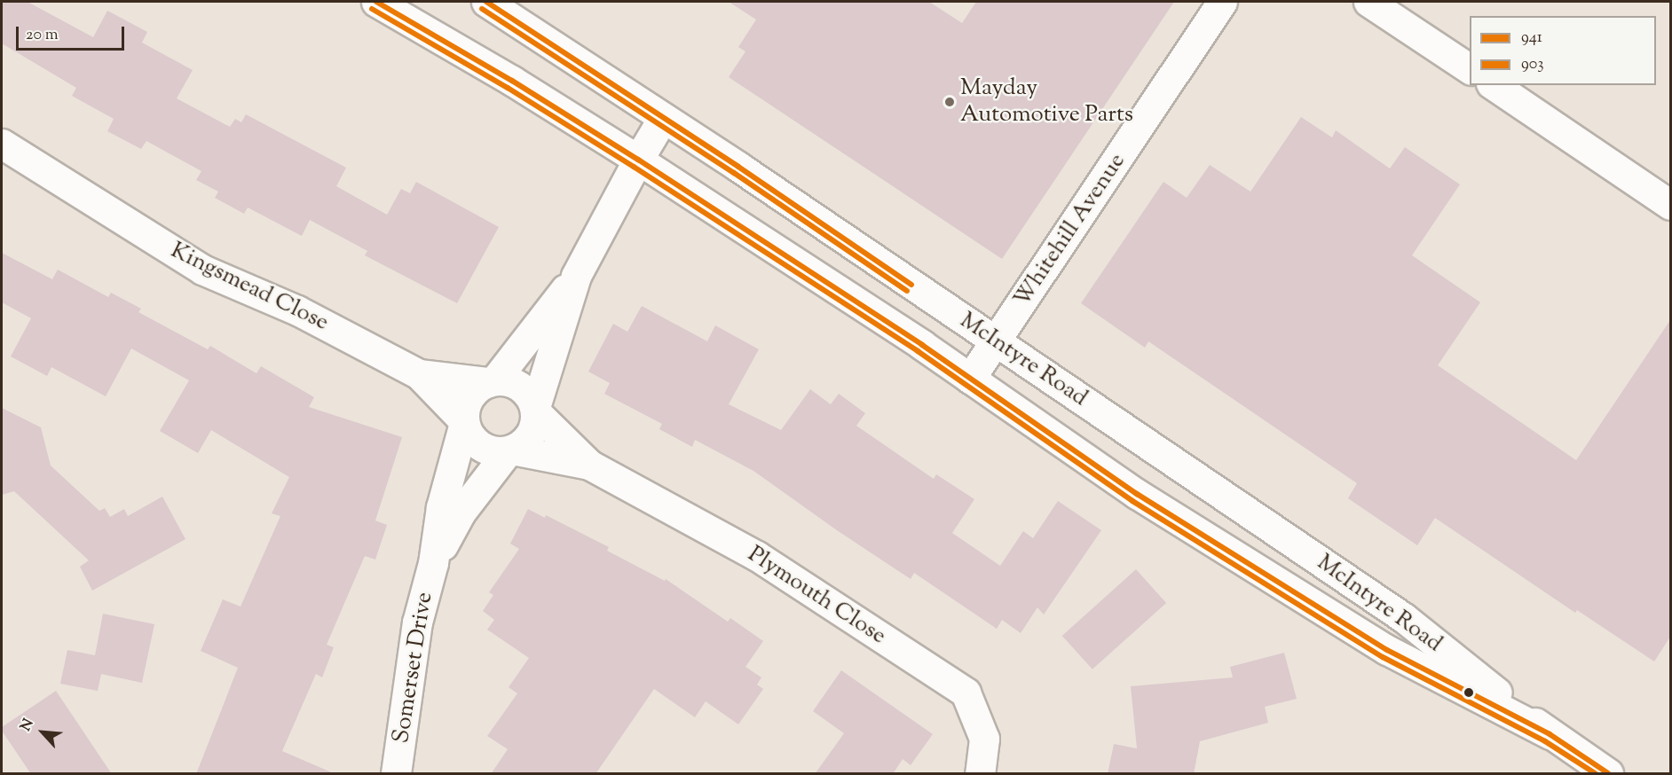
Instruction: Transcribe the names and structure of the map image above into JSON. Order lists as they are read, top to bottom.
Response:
{
  "streets": {
    "street": [
      "Whitehill Avenue",
      "Kingsmead Close",
      "McIntyre Road",
      "Plymouth Close",
      "Somerset Drive"
    ]
  },
  "crossings": [
    ["Whitehill Avenue", "McIntyre Road"],
    ["Kingsmead Close", "Plymouth Close"],
    ["Kingsmead Close", "Somerset Drive"],
    ["Plymouth Close", "Somerset Drive"]
  ],
  "places": ["Mayday Automotive Parts"],
  "lines": ["transit line 941", "transit line 903"],
  "legend": ["941", "903"],
  "scale_bar": "20 m",
  "north": "top left"
}
